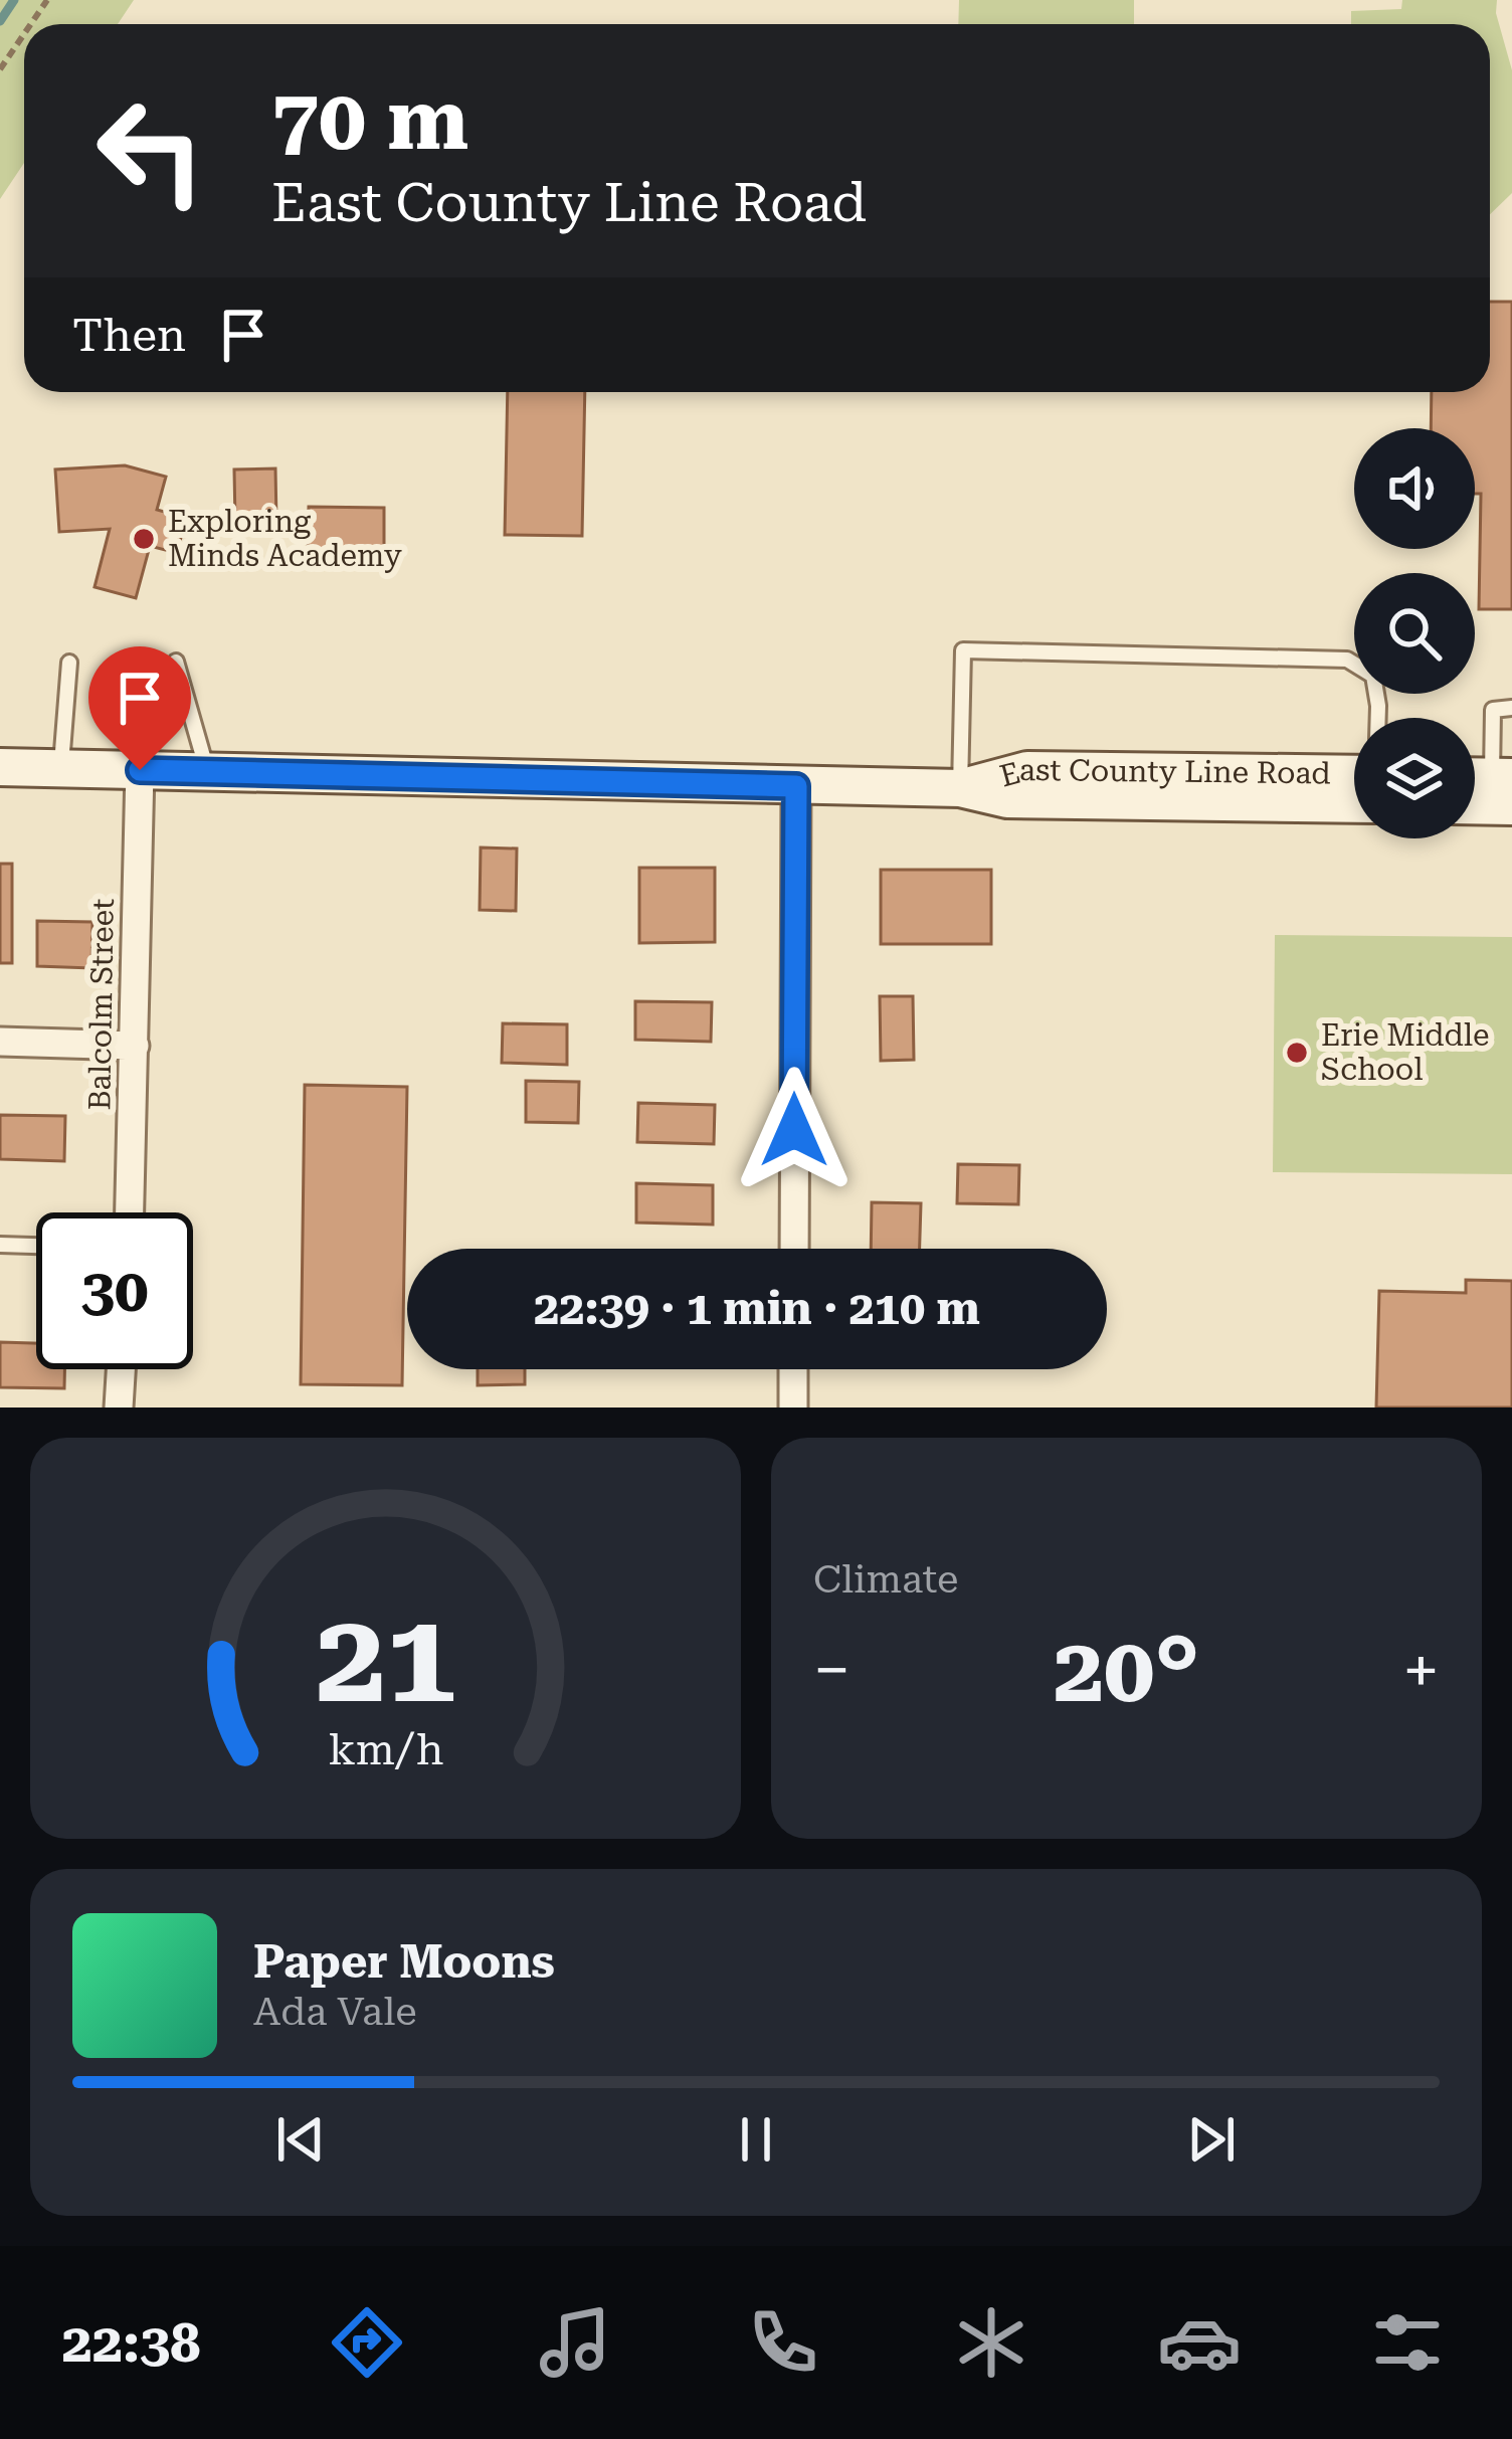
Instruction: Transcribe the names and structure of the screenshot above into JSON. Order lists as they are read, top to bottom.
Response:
{
  "streets": {
    "main road": ["East County Line Road"],
    "street": ["Balcolm Street"]
  },
  "crossings": [
    ["East County Line Road", "Balcolm Street"]
  ],
  "places": ["Exploring Minds Academy", "Erie Middle School"],
  "page": {
    "turn": ["70 m", "East County Line Road"],
    "then": "Then",
    "limit": "30",
    "trip": "22:39 · 1 min · 210 m",
    "tile": "Climate",
    "heat": ["−", "20°", "+"],
    "song": ["Paper Moons", "Ada Vale"],
    "tabs": "22:38",
    "gauge": ["21", "km/h"]
  }
}
